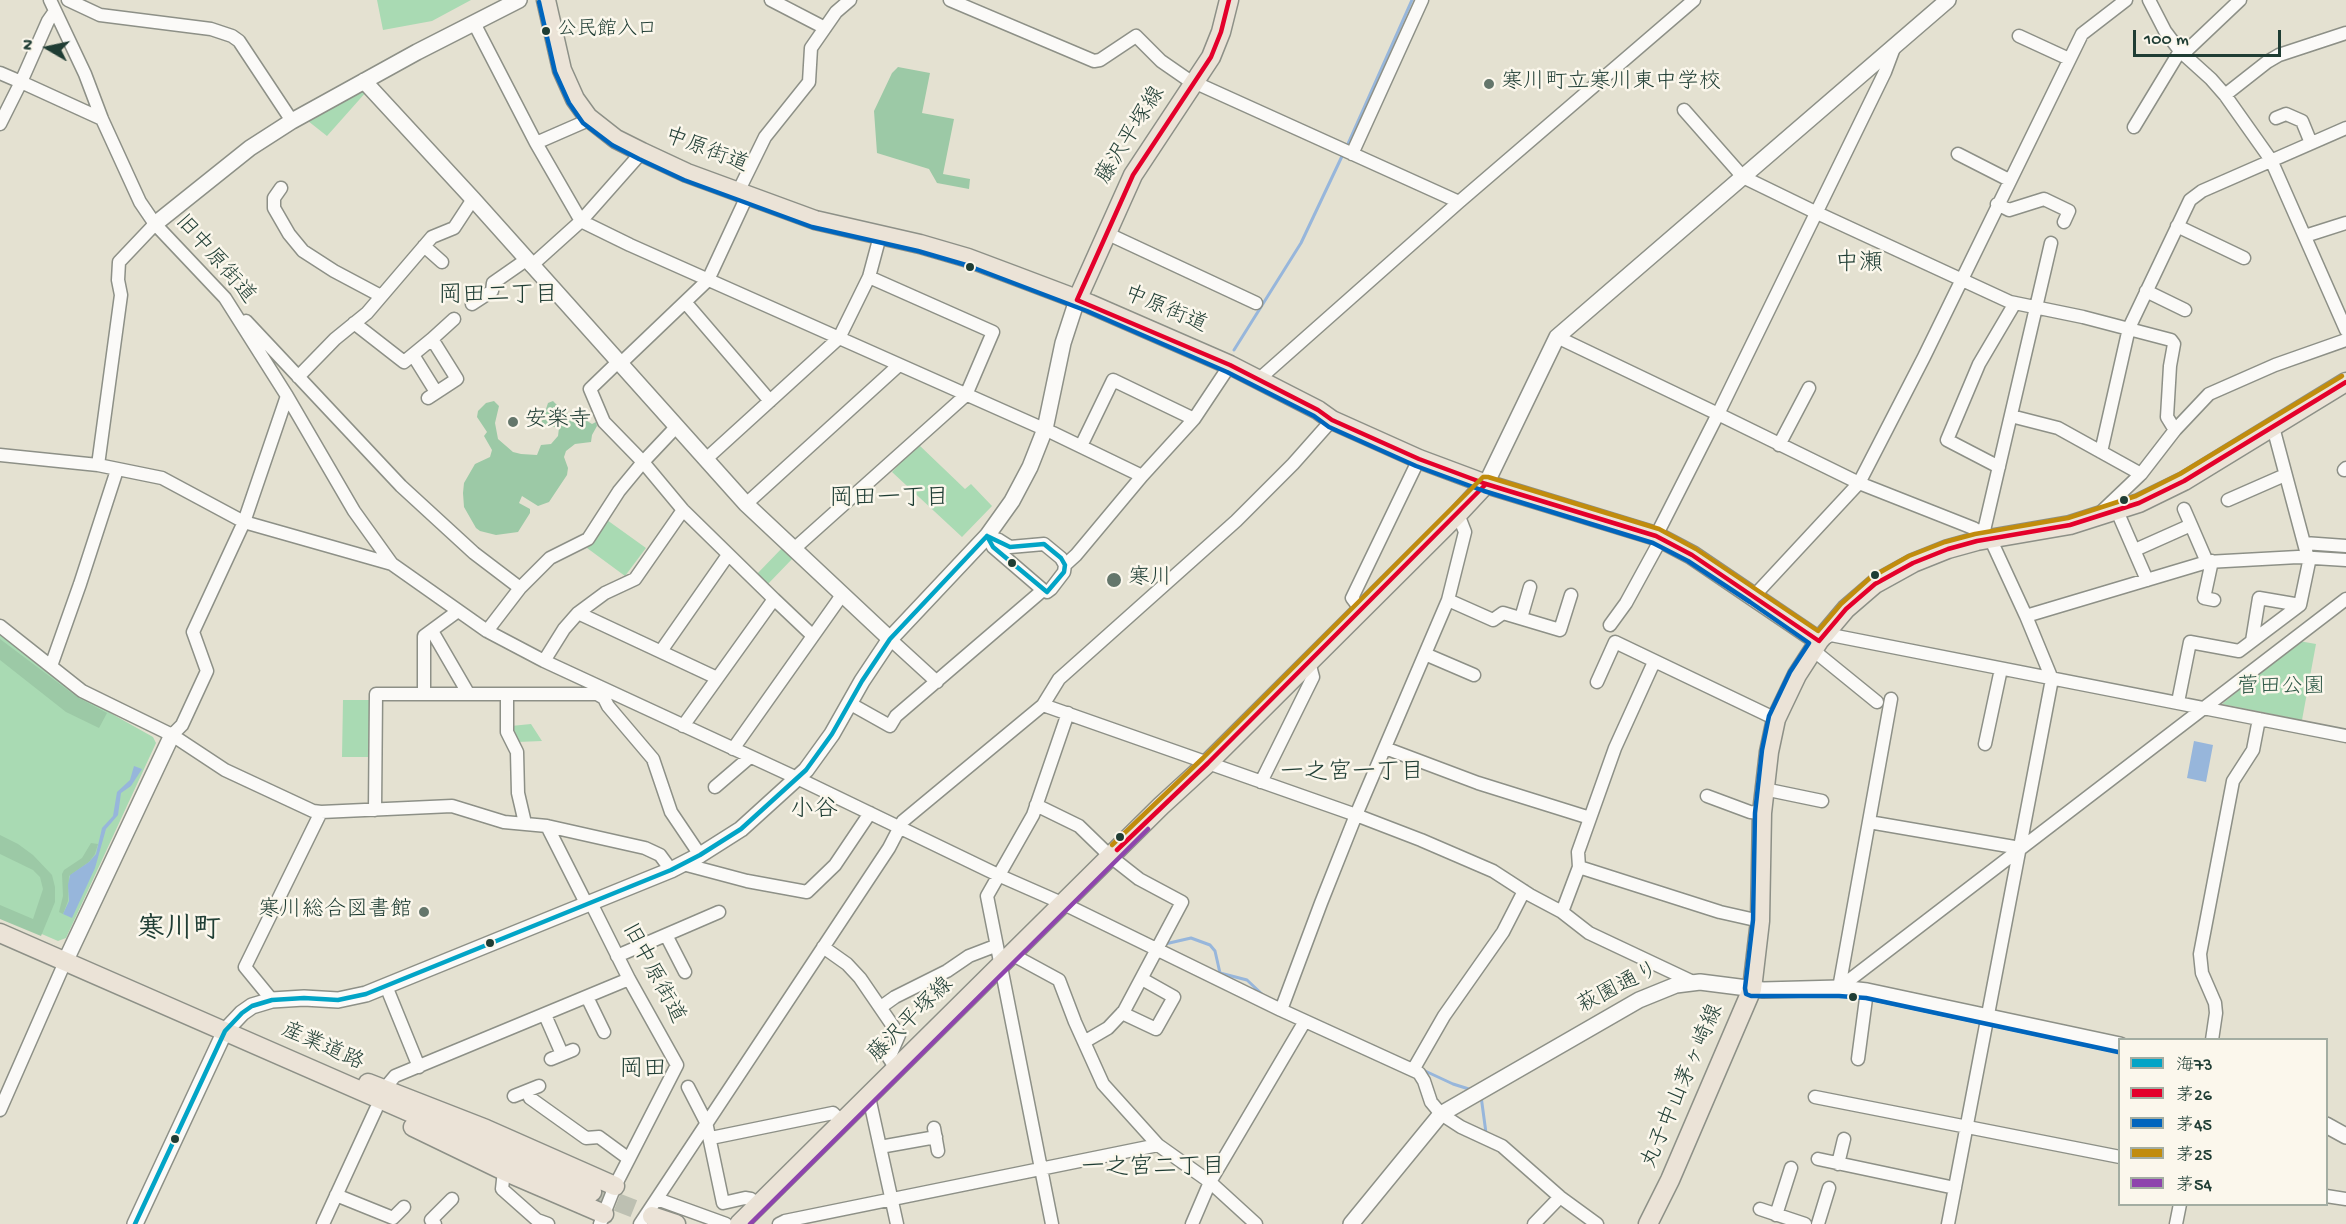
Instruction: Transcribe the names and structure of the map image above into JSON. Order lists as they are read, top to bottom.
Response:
{
  "streets": {
    "main road": [
      "藤沢平塚線",
      "中原街道",
      "産業道路",
      "丸子中山茅ヶ崎線"
    ],
    "street": ["旧中原街道", "萩園通り"]
  },
  "crossings": [
    ["藤沢平塚線", "中原街道"],
    ["中原街道", "丸子中山茅ヶ崎線"],
    ["萩園通り", "丸子中山茅ヶ崎線"]
  ],
  "districts": [
    "中瀬",
    "岡田二丁目",
    "岡田一丁目",
    "一之宮一丁目",
    "小谷",
    "寒川町",
    "岡田",
    "一之宮二丁目"
  ],
  "parks": ["菅田公園"],
  "places": [
    "公民館入口",
    "寒川町立寒川東中学校",
    "安楽寺",
    "寒川",
    "寒川総合図書館"
  ],
  "lines": [
    "transit line 茅26",
    "transit line 茅45",
    "transit line 茅25",
    "transit line 海73",
    "transit line 茅54"
  ],
  "legend": [
    "海73",
    "茅26",
    "茅45",
    "茅25",
    "茅54"
  ],
  "scale_bar": "100 m",
  "north": "left"
}
